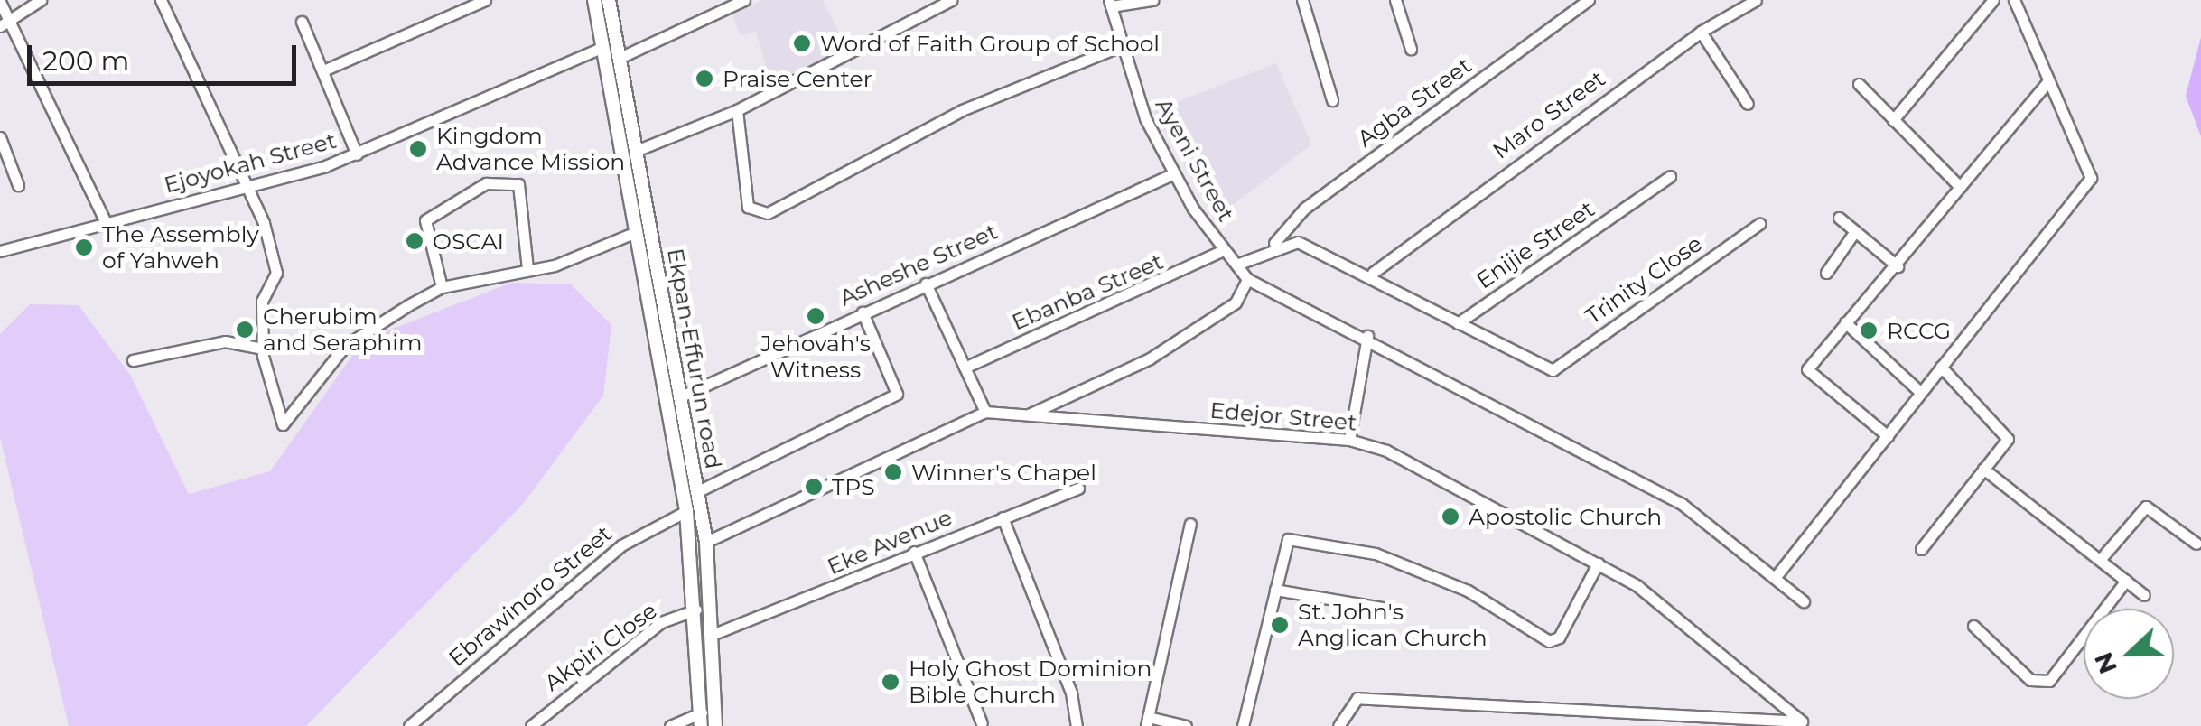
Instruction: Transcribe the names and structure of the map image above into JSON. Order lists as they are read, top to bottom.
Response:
{
  "streets": {
    "main road": ["Ekpan-Effurun road"],
    "street": [
      "Agba Street",
      "Maro Street",
      "Ayeni Street",
      "Ejoyokah Street",
      "Enijie Street",
      "Asheshe Street",
      "Trinity Close",
      "Ebanba Street",
      "Edejor Street",
      "Eke Avenue",
      "Ebrawinoro Street",
      "Akpiri Close"
    ]
  },
  "crossings": [
    ["Ayeni Street", "Asheshe Street"],
    ["Ayeni Street", "Ebanba Street"],
    ["Enijie Street", "Trinity Close"],
    ["Asheshe Street", "Ekpan-Effurun road"],
    ["Ekpan-Effurun road", "Eke Avenue"]
  ],
  "places": [
    "Word of Faith Group of School",
    "Praise Center",
    "Kingdom Advance Mission",
    "OSCAI",
    "The Assembly of Yahweh",
    "Jehovah's Witness",
    "Cherubim and Seraphim",
    "RCCG",
    "Winner's Chapel",
    "TPS",
    "Apostolic Church",
    "St. John's Anglican Church",
    "Holy Ghost Dominion Bible Church"
  ],
  "scale_bar": "200 m",
  "north": "left"
}
